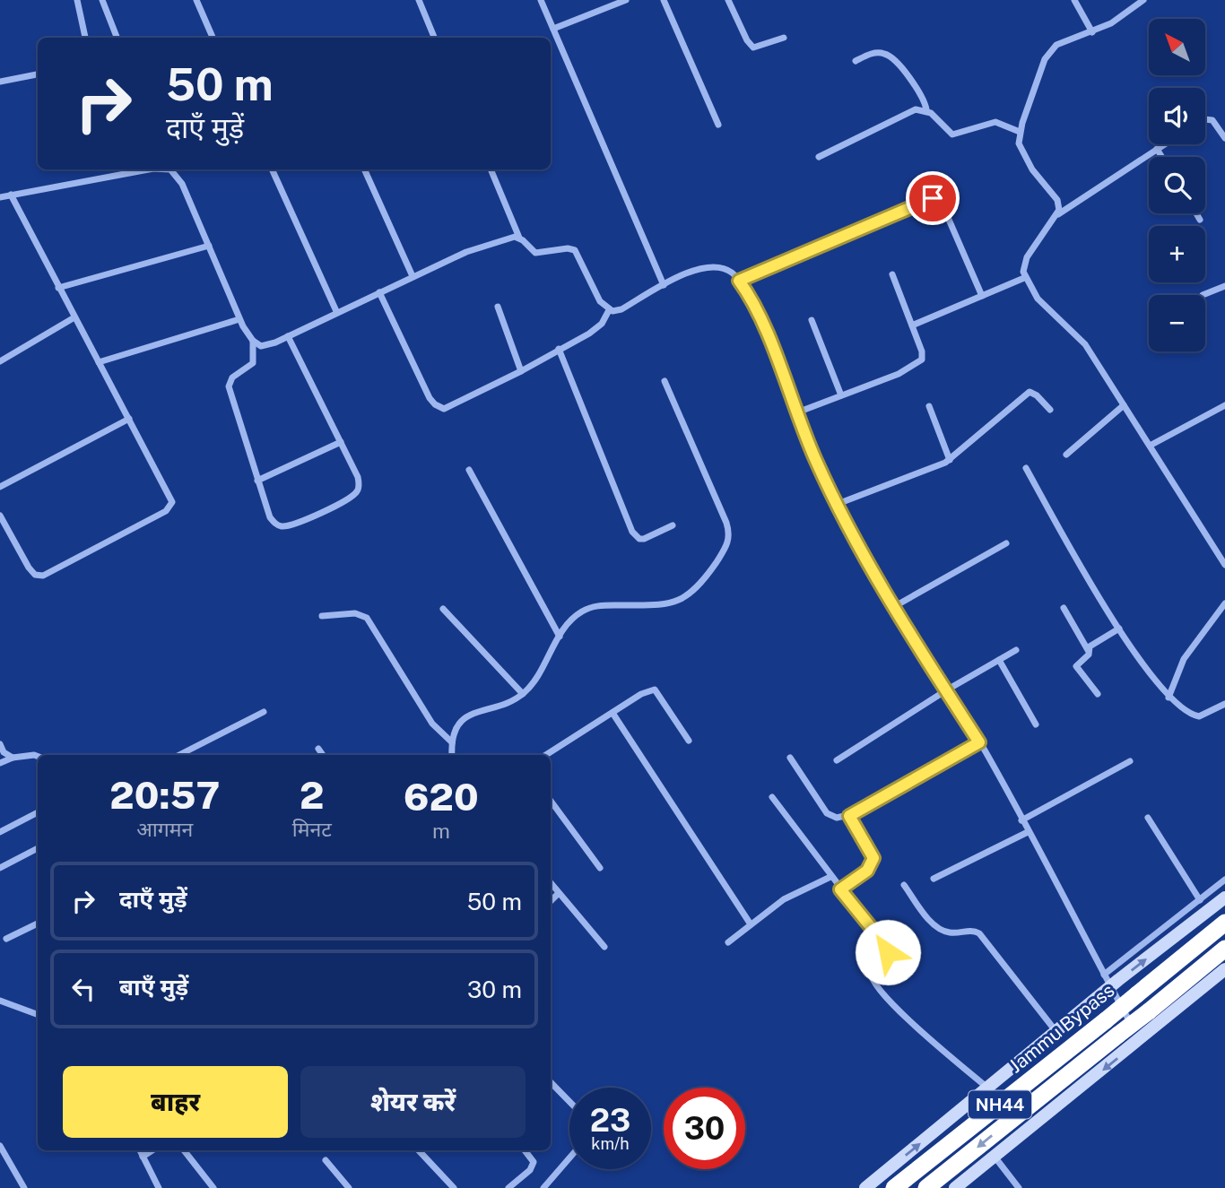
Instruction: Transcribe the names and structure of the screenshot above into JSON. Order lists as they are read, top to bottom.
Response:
{
  "streets": {
    "highway": ["Jammu Bypass", "NH44"]
  },
  "north": "top left",
  "page": {
    "map_buttons": ["+", "−"],
    "turn": ["50 m", "दाएँ मुड़ें"],
    "eta": [
      "20:57",
      "आगमन",
      "2",
      "मिनट",
      "620",
      "m"
    ],
    "list": [
      {
        "name": "दाएँ मुड़ें",
        "value": "50 m"
      },
      {
        "name": "बाएँ मुड़ें",
        "value": "30 m"
      }
    ],
    "buttons": ["बाहर", "शेयर करें"],
    "speed": "23 km/h",
    "limit": "30"
  }
}
